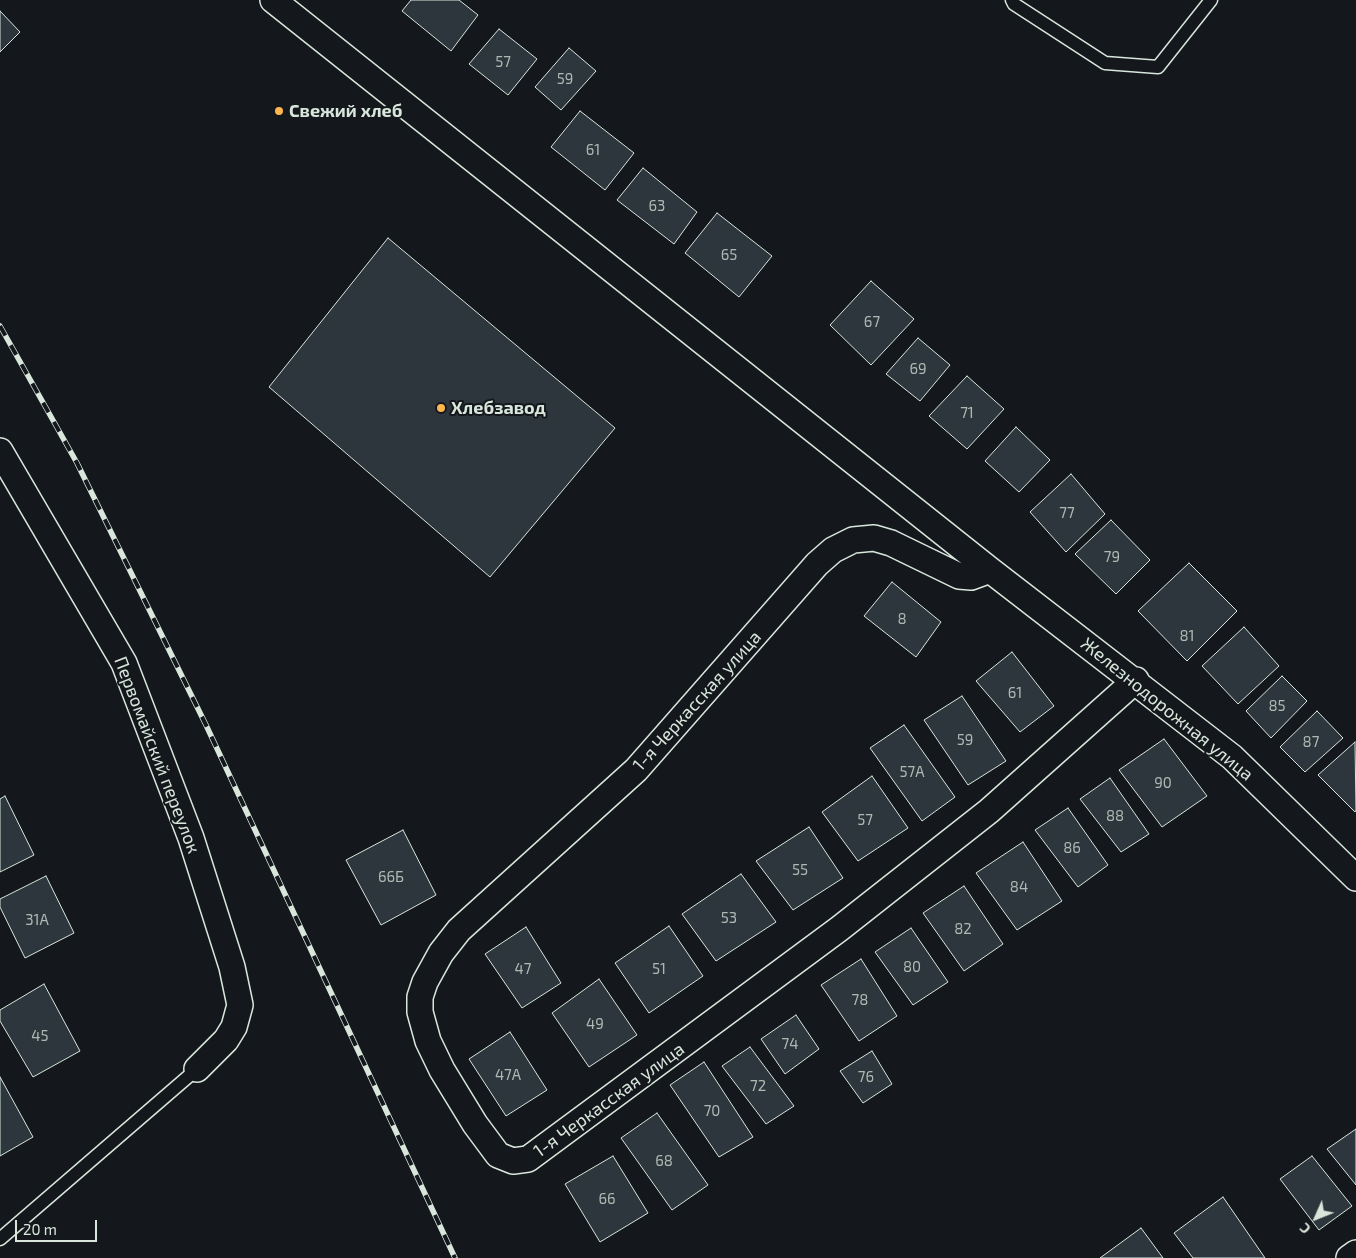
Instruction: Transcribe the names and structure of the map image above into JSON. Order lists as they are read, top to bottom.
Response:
{
  "streets": {
    "street": ["1-я Черкасская улица", "Железнодорожная улица", "Первомайский переулок"]
  },
  "crossings": [
    ["1-я Черкасская улица", "Железнодорожная улица"]
  ],
  "places": ["Свежий хлеб", "Хлебзавод"],
  "house_numbers": [
    "57",
    "59",
    "61",
    "63",
    "65",
    "67",
    "69",
    "71",
    "77",
    "79",
    "8",
    "81",
    "61",
    "85",
    "59",
    "87",
    "57А",
    "90",
    "88",
    "57",
    "86",
    "55",
    "66Б",
    "84",
    "53",
    "31А",
    "82",
    "80",
    "47",
    "51",
    "78",
    "49",
    "45",
    "74",
    "47А",
    "76",
    "72",
    "70",
    "68",
    "66"
  ],
  "scale_bar": "20 m",
  "north": "bottom left"
}
